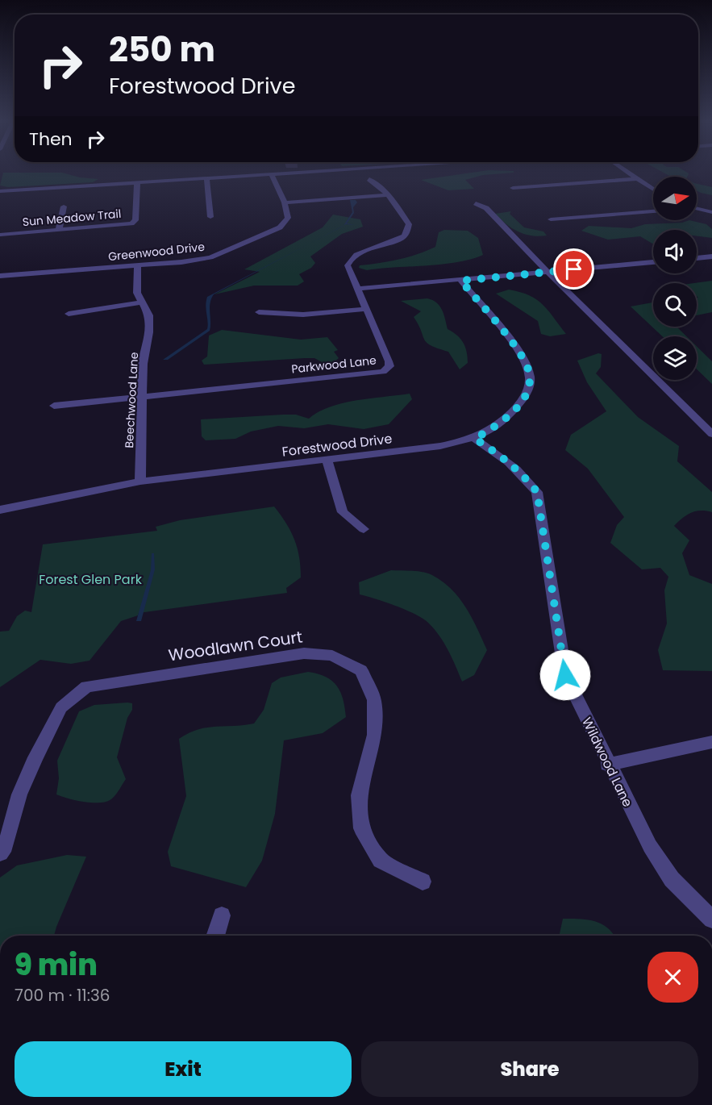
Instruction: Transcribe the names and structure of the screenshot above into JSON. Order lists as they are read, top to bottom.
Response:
{
  "streets": {
    "street": [
      "Sun Meadow Trail",
      "Greenwood Drive",
      "Parkwood Lane",
      "Beechwood Lane",
      "Forestwood Drive",
      "Woodlawn Court",
      "Wildwood Lane"
    ]
  },
  "crossings": [
    ["Greenwood Drive", "Beechwood Lane"],
    ["Parkwood Lane", "Beechwood Lane"],
    ["Beechwood Lane", "Forestwood Drive"],
    ["Forestwood Drive", "Wildwood Lane"]
  ],
  "parks": ["Forest Glen Park"],
  "north": "right",
  "page": {
    "turn": ["250 m", "Forestwood Drive"],
    "then": "Then",
    "heading": ["9 min", "700 m · 11:36"],
    "buttons": ["Exit", "Share"]
  }
}
